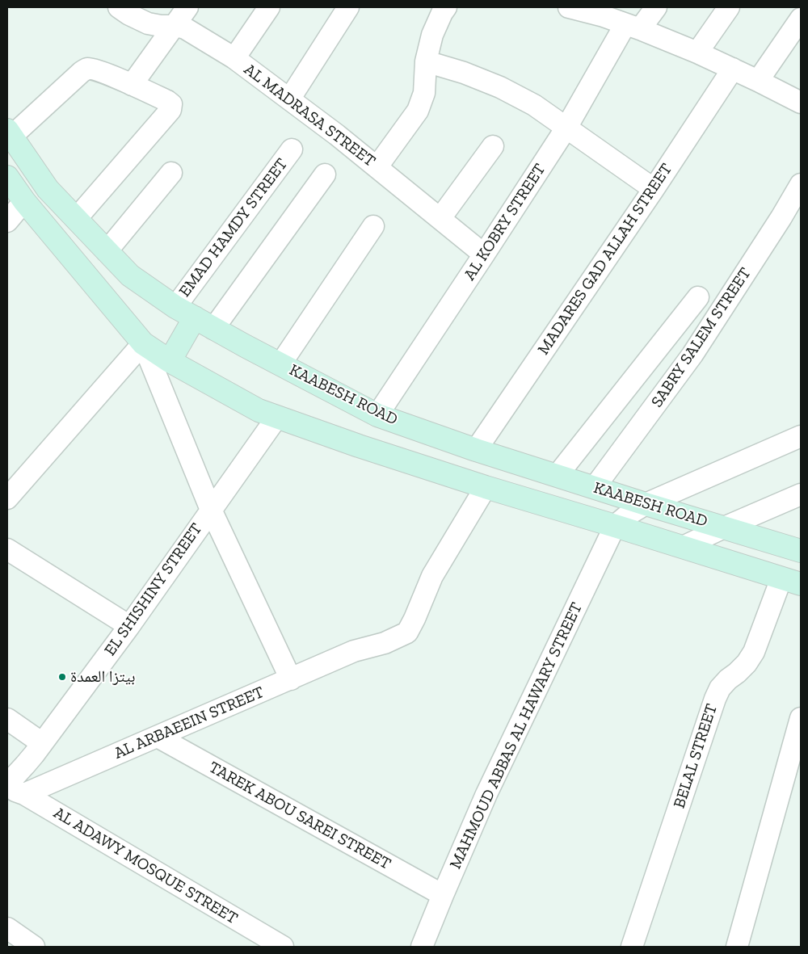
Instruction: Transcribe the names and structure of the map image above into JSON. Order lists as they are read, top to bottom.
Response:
{
  "streets": {
    "street": [
      "AL MADRASA STREET",
      "AL KOBRY STREET",
      "EMAD HAMDY STREET",
      "MADARES GAD ALLAH STREET",
      "SABRY SALEM STREET",
      "KAABESH ROAD",
      "EL SHISHINY STREET",
      "AL ARBAEEIN STREET",
      "MAHMOUD ABBAS AL HAWARY STREET",
      "BELAL STREET",
      "TAREK ABOU SAREI STREET",
      "AL ADAWY MOSQUE STREET"
    ]
  },
  "crossings": [
    ["AL MADRASA STREET", "AL KOBRY STREET"],
    ["AL KOBRY STREET", "KAABESH ROAD"],
    ["EMAD HAMDY STREET", "KAABESH ROAD"],
    ["MADARES GAD ALLAH STREET", "KAABESH ROAD"],
    ["SABRY SALEM STREET", "KAABESH ROAD"],
    ["KAABESH ROAD", "EL SHISHINY STREET"],
    ["KAABESH ROAD", "AL ARBAEEIN STREET"],
    ["KAABESH ROAD", "MAHMOUD ABBAS AL HAWARY STREET"],
    ["KAABESH ROAD", "BELAL STREET"],
    ["EL SHISHINY STREET", "AL ARBAEEIN STREET"],
    ["EL SHISHINY STREET", "AL ADAWY MOSQUE STREET"],
    ["AL ARBAEEIN STREET", "TAREK ABOU SAREI STREET"],
    ["AL ARBAEEIN STREET", "AL ADAWY MOSQUE STREET"],
    ["MAHMOUD ABBAS AL HAWARY STREET", "TAREK ABOU SAREI STREET"]
  ],
  "places": ["بيتزا العمدة"]
}
